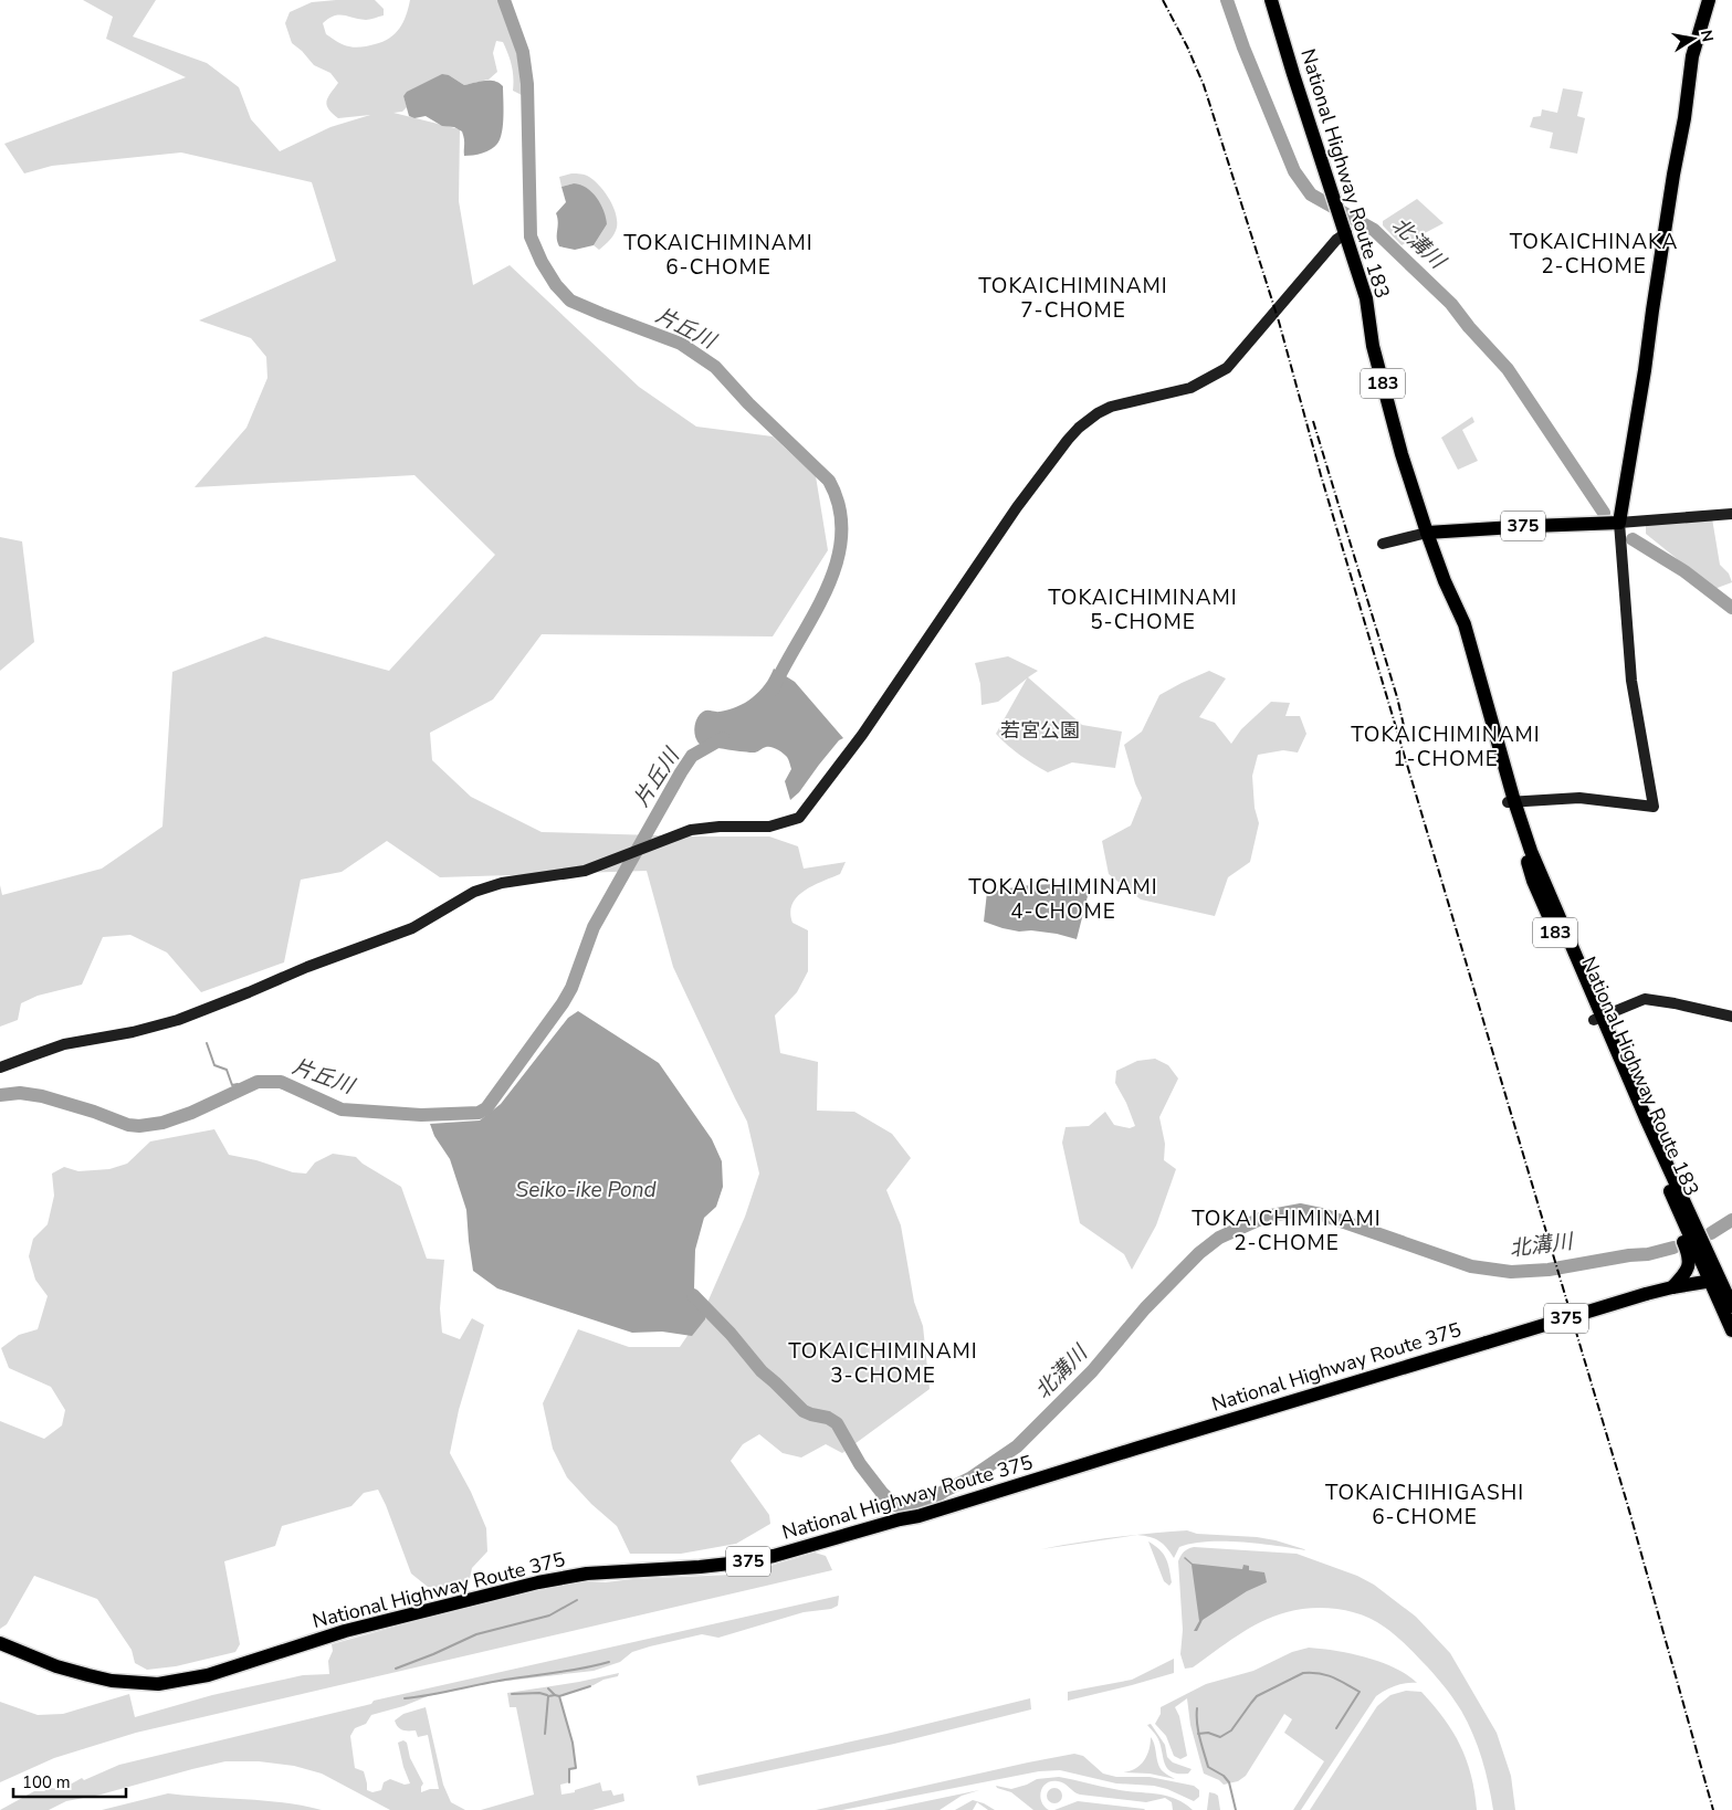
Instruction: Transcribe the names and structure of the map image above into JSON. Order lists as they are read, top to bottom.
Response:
{
  "streets": {
    "highway": [
      "National Highway Route 183",
      "183",
      "375",
      "National Highway Route 375"
    ]
  },
  "crossings": [
    ["National Highway Route 183", "375"],
    ["National Highway Route 183", "National Highway Route 375"]
  ],
  "districts": [
    "TOKAICHINAKA 2-CHOME",
    "TOKAICHIMINAMI 6-CHOME",
    "TOKAICHIMINAMI 7-CHOME",
    "TOKAICHIMINAMI 5-CHOME",
    "TOKAICHIMINAMI 1-CHOME",
    "TOKAICHIMINAMI 4-CHOME",
    "TOKAICHIMINAMI 2-CHOME",
    "TOKAICHIMINAMI 3-CHOME",
    "TOKAICHIHIGASHI 6-CHOME"
  ],
  "water": ["北溝川", "片丘川", "Seiko-ike Pond"],
  "parks": ["若宮公園"],
  "scale_bar": "100 m",
  "north": "right"
}
